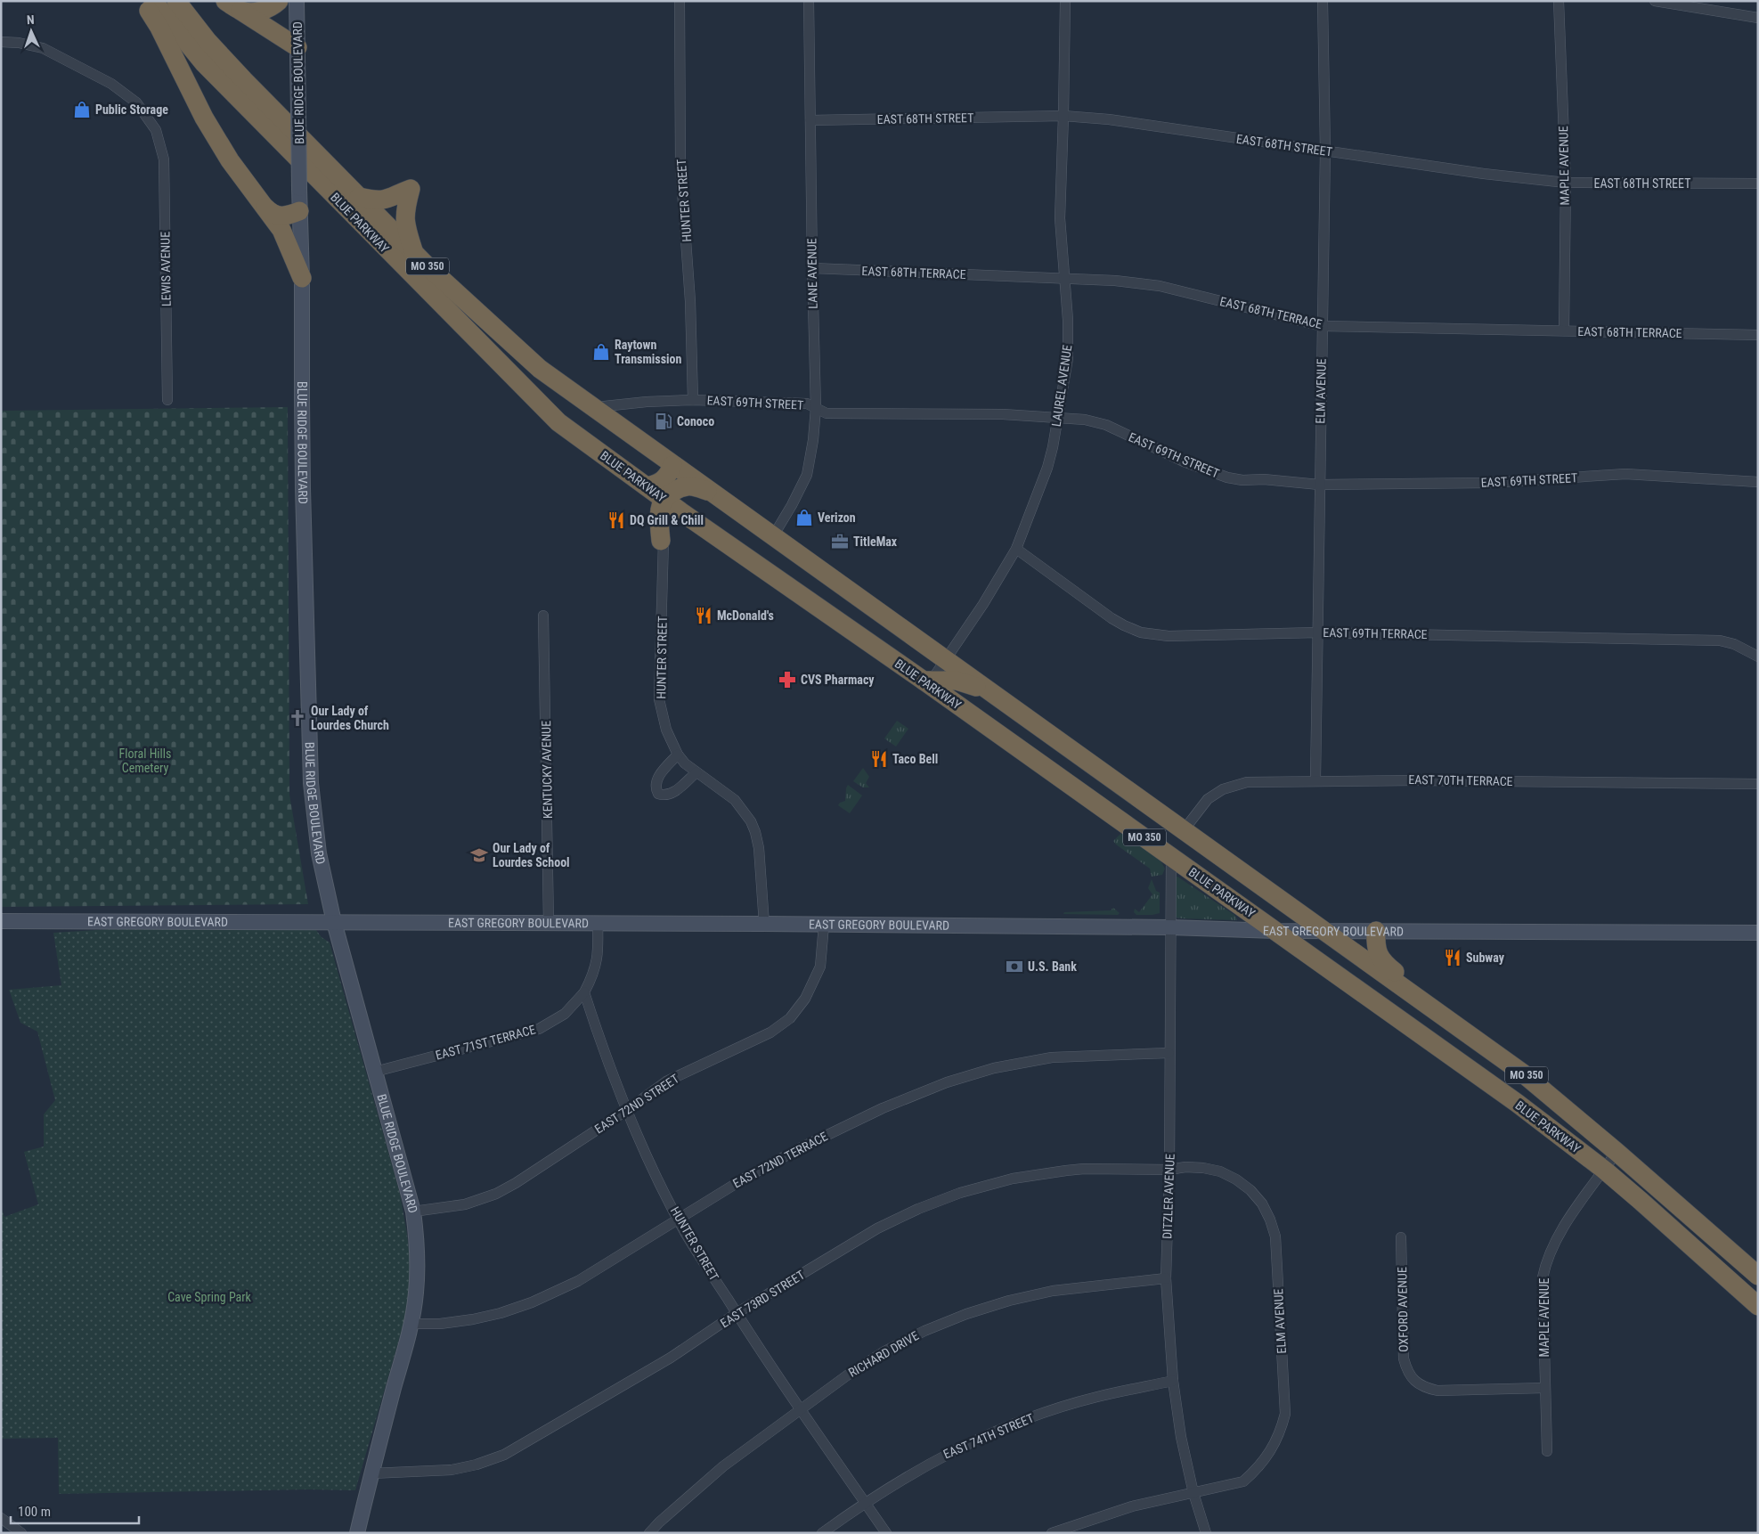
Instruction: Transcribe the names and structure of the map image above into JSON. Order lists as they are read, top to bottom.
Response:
{
  "streets": {
    "highway": ["BLUE PARKWAY", "MO 350"],
    "main road": ["BLUE RIDGE BOULEVARD", "EAST GREGORY BOULEVARD"],
    "street": [
      "EAST 68TH STREET",
      "MAPLE AVENUE",
      "HUNTER STREET",
      "LEWIS AVENUE",
      "EAST 68TH TERRACE",
      "LANE AVENUE",
      "LAUREL AVENUE",
      "ELM AVENUE",
      "EAST 69TH STREET",
      "EAST 69TH TERRACE",
      "KENTUCKY AVENUE",
      "EAST 70TH TERRACE",
      "EAST 71ST TERRACE",
      "EAST 72ND STREET",
      "EAST 72ND TERRACE",
      "DITZLER AVENUE",
      "EAST 73RD STREET",
      "OXFORD AVENUE",
      "RICHARD DRIVE",
      "EAST 74TH STREET"
    ]
  },
  "crossings": [
    ["BLUE RIDGE BOULEVARD", "EAST GREGORY BOULEVARD"],
    ["BLUE RIDGE BOULEVARD", "EAST 71ST TERRACE"],
    ["BLUE RIDGE BOULEVARD", "EAST 72ND STREET"],
    ["BLUE RIDGE BOULEVARD", "EAST 72ND TERRACE"],
    ["BLUE RIDGE BOULEVARD", "EAST 73RD STREET"],
    ["EAST 68TH STREET", "MAPLE AVENUE"],
    ["EAST 68TH STREET", "LANE AVENUE"],
    ["EAST 68TH STREET", "LAUREL AVENUE"],
    ["EAST 68TH STREET", "ELM AVENUE"],
    ["MAPLE AVENUE", "BLUE PARKWAY"],
    ["MAPLE AVENUE", "EAST 68TH TERRACE"],
    ["MAPLE AVENUE", "OXFORD AVENUE"],
    ["HUNTER STREET", "EAST 69TH STREET"],
    ["HUNTER STREET", "EAST GREGORY BOULEVARD"],
    ["HUNTER STREET", "EAST 71ST TERRACE"],
    ["HUNTER STREET", "EAST 72ND STREET"],
    ["HUNTER STREET", "EAST 72ND TERRACE"],
    ["HUNTER STREET", "EAST 73RD STREET"],
    ["HUNTER STREET", "RICHARD DRIVE"],
    ["HUNTER STREET", "EAST 74TH STREET"],
    ["BLUE PARKWAY", "LANE AVENUE"],
    ["BLUE PARKWAY", "LAUREL AVENUE"],
    ["BLUE PARKWAY", "EAST 69TH STREET"],
    ["BLUE PARKWAY", "EAST 70TH TERRACE"],
    ["BLUE PARKWAY", "EAST GREGORY BOULEVARD"],
    ["BLUE PARKWAY", "DITZLER AVENUE"],
    ["EAST 68TH TERRACE", "LANE AVENUE"],
    ["EAST 68TH TERRACE", "LAUREL AVENUE"],
    ["EAST 68TH TERRACE", "ELM AVENUE"],
    ["LANE AVENUE", "EAST 69TH STREET"],
    ["LAUREL AVENUE", "EAST 69TH STREET"],
    ["LAUREL AVENUE", "EAST 69TH TERRACE"],
    ["ELM AVENUE", "EAST 69TH STREET"],
    ["ELM AVENUE", "EAST 69TH TERRACE"],
    ["ELM AVENUE", "EAST 70TH TERRACE"],
    ["ELM AVENUE", "DITZLER AVENUE"],
    ["ELM AVENUE", "EAST 73RD STREET"],
    ["KENTUCKY AVENUE", "EAST GREGORY BOULEVARD"],
    ["EAST GREGORY BOULEVARD", "EAST 72ND STREET"],
    ["EAST GREGORY BOULEVARD", "DITZLER AVENUE"],
    ["EAST 72ND TERRACE", "DITZLER AVENUE"],
    ["DITZLER AVENUE", "EAST 73RD STREET"],
    ["DITZLER AVENUE", "RICHARD DRIVE"],
    ["DITZLER AVENUE", "EAST 74TH STREET"]
  ],
  "parks": ["Floral Hills Cemetery", "Cave Spring Park"],
  "places": {
    "shop": ["Public Storage", "Raytown Transmission", "Verizon"],
    "fuel station": ["Conoco"],
    "restaurant": [
      "DQ Grill & Chill",
      "McDonald's",
      "Taco Bell",
      "Subway"
    ],
    "office": ["TitleMax"],
    "pharmacy": ["CVS Pharmacy"],
    "church": ["Our Lady of Lourdes Church"],
    "school or university": ["Our Lady of Lourdes School"],
    "bank": ["U.S. Bank"]
  },
  "scale_bar": "100 m",
  "north": "top"
}
